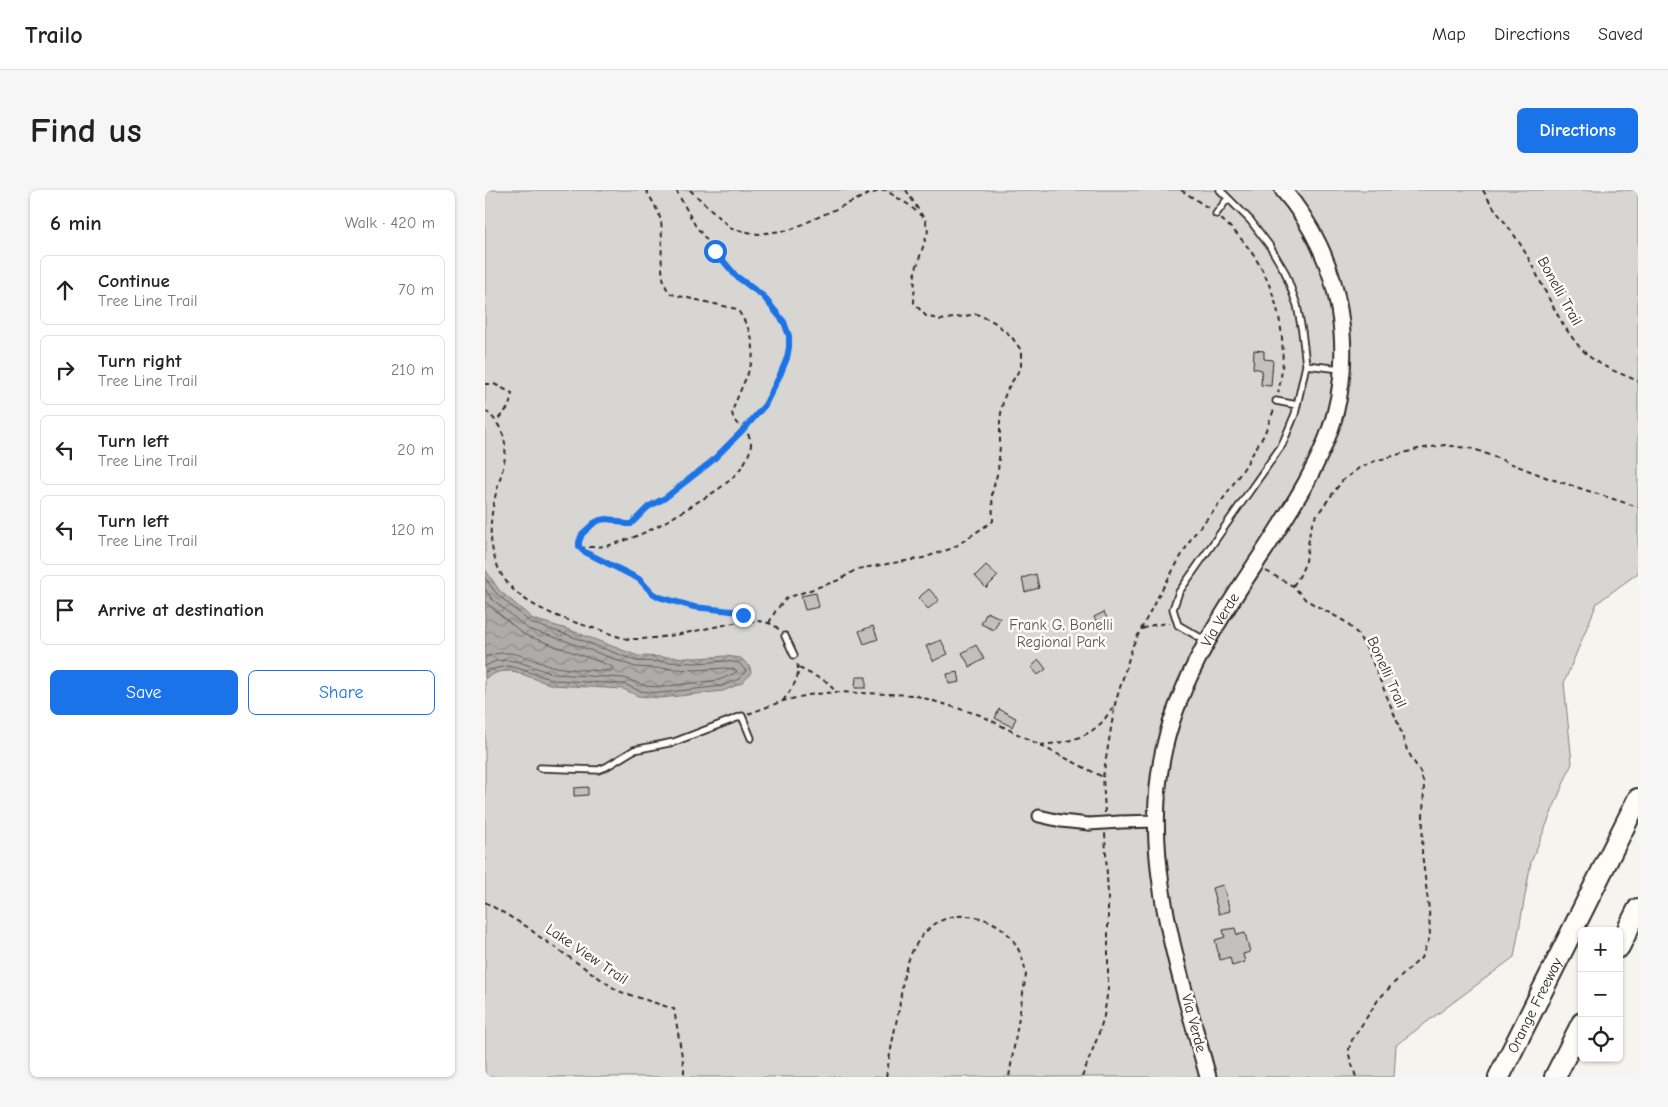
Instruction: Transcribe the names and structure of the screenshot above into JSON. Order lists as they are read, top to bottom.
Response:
{
  "streets": {
    "highway": ["Orange Freeway"],
    "main road": ["Via Verde"],
    "path": ["Bonelli Trail", "Lake View Trail"]
  },
  "crossings": [
    ["Bonelli Trail", "Via Verde"]
  ],
  "parks": ["Frank G. Bonelli Regional Park"],
  "page": {
    "header": "Trailo",
    "nav": ["Map", "Directions", "Saved"],
    "buttons": [
      "Directions",
      ["Save", "Share"]
    ],
    "title": "Find us",
    "heading": ["6 min", "Walk · 420 m"],
    "list": [
      ["Continue", "Tree Line Trail", "70 m"],
      ["Turn right", "Tree Line Trail", "210 m"],
      ["Turn left", "Tree Line Trail", "20 m"],
      ["Turn left", "Tree Line Trail", "120 m"],
      "Arrive at destination"
    ],
    "map_buttons": ["+", "−"]
  }
}
